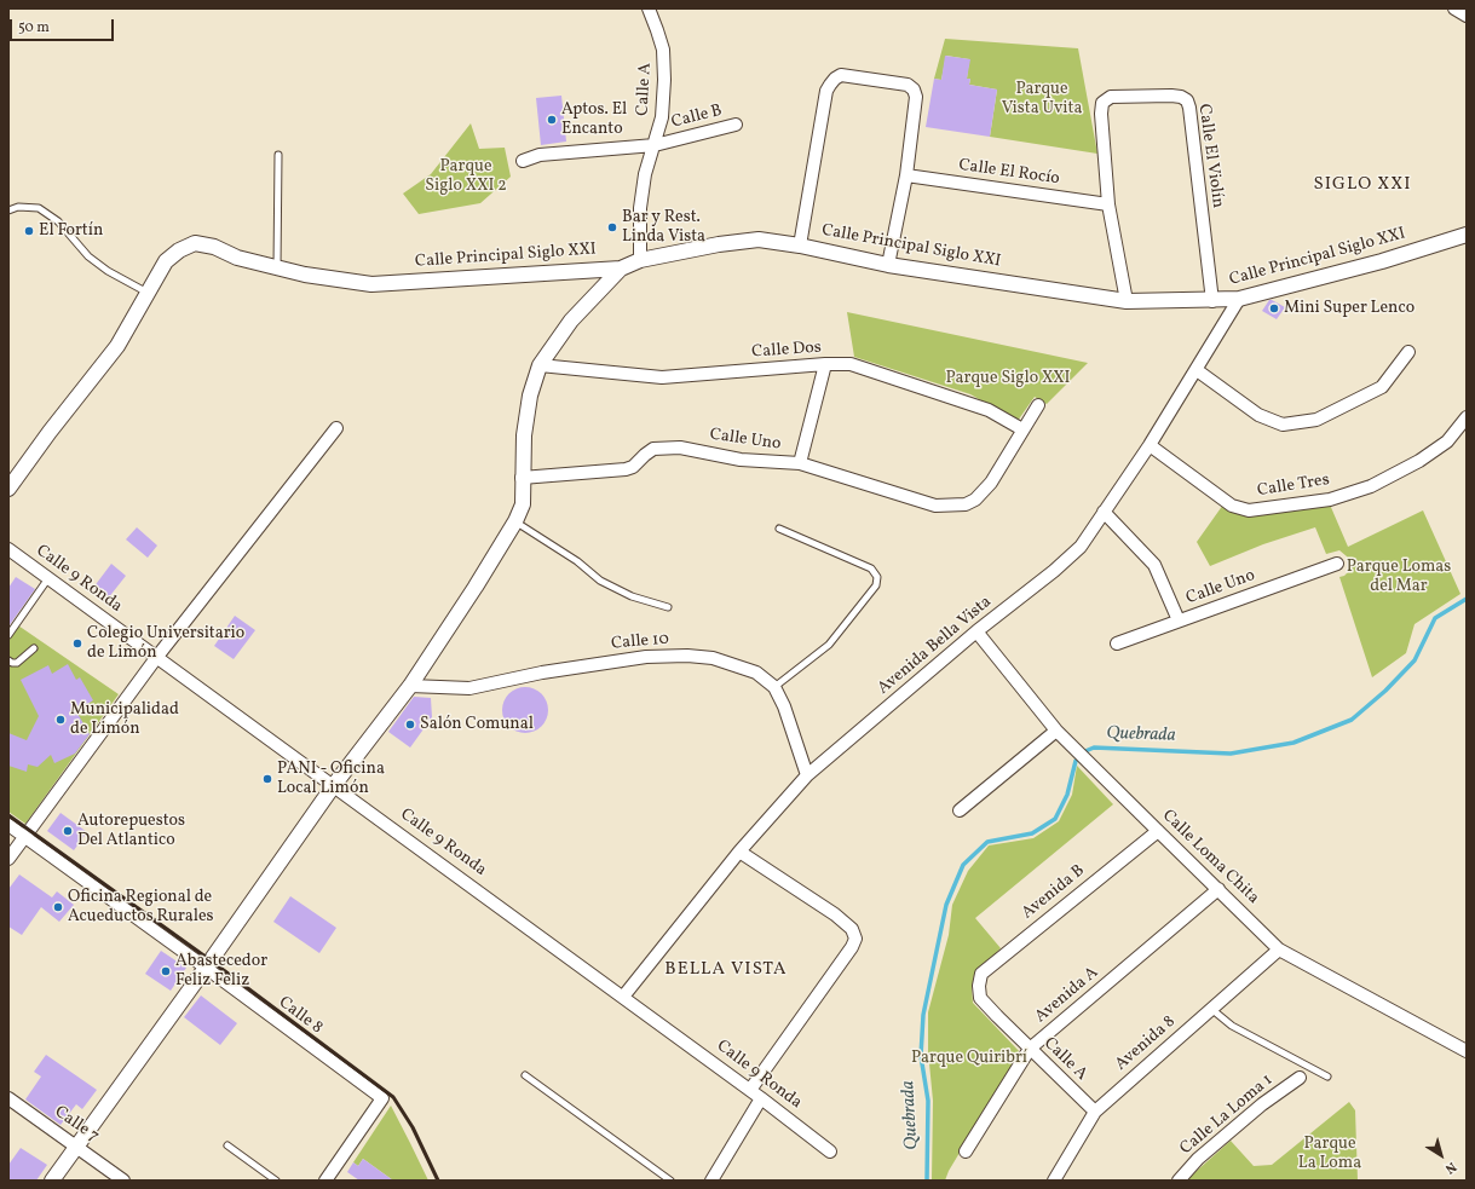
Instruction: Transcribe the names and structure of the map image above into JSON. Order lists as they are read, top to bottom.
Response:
{
  "streets": {
    "street": [
      "Calle A",
      "Calle B",
      "Calle El Violín",
      "Calle El Rocío",
      "Calle Principal Siglo XXI",
      "Calle Dos",
      "Calle Uno",
      "Calle Tres",
      "Calle 9 Ronda",
      "Calle 10",
      "Avenida Bella Vista",
      "Calle Loma Chita",
      "Avenida B",
      "Avenida A",
      "Calle 8",
      "Avenida 8",
      "Calle La Loma 1",
      "Calle 7"
    ]
  },
  "crossings": [
    ["Calle A", "Calle B"],
    ["Calle A", "Calle Principal Siglo XXI"],
    ["Calle A", "Avenida B"],
    ["Calle A", "Avenida A"],
    ["Calle A", "Avenida 8"],
    ["Calle El Violín", "Calle El Rocío"],
    ["Calle El Violín", "Calle Principal Siglo XXI"],
    ["Calle Principal Siglo XXI", "Avenida Bella Vista"],
    ["Calle Dos", "Calle Uno"],
    ["Calle Tres", "Avenida Bella Vista"],
    ["Calle 9 Ronda", "Avenida Bella Vista"],
    ["Calle 10", "Avenida Bella Vista"],
    ["Avenida Bella Vista", "Calle Loma Chita"],
    ["Calle Loma Chita", "Avenida B"],
    ["Calle Loma Chita", "Avenida A"],
    ["Calle Loma Chita", "Avenida 8"]
  ],
  "districts": ["SIGLO XXI", "BELLA VISTA"],
  "water": ["Quebrada"],
  "parks": [
    "Parque Vista Uvita",
    "Parque Siglo XXI 2",
    "Parque Siglo XXI",
    "Parque Lomas del Mar",
    "Parque Quiribrí",
    "Parque La Loma"
  ],
  "places": [
    "Aptos. El Encanto",
    "Bar y Rest. Linda Vista",
    "El Fortín",
    "Mini Super Lenco",
    "Colegio Universitario de Limón",
    "Municipalidad de Limón",
    "Salón Comunal",
    "PANI - Oficina Local Limón",
    "Autorepuestos Del Atlantico",
    "Oficina Regional de Acueductos Rurales",
    "Abastecedor Feliz Feliz"
  ],
  "scale_bar": "50 m",
  "north": "bottom right"
}
